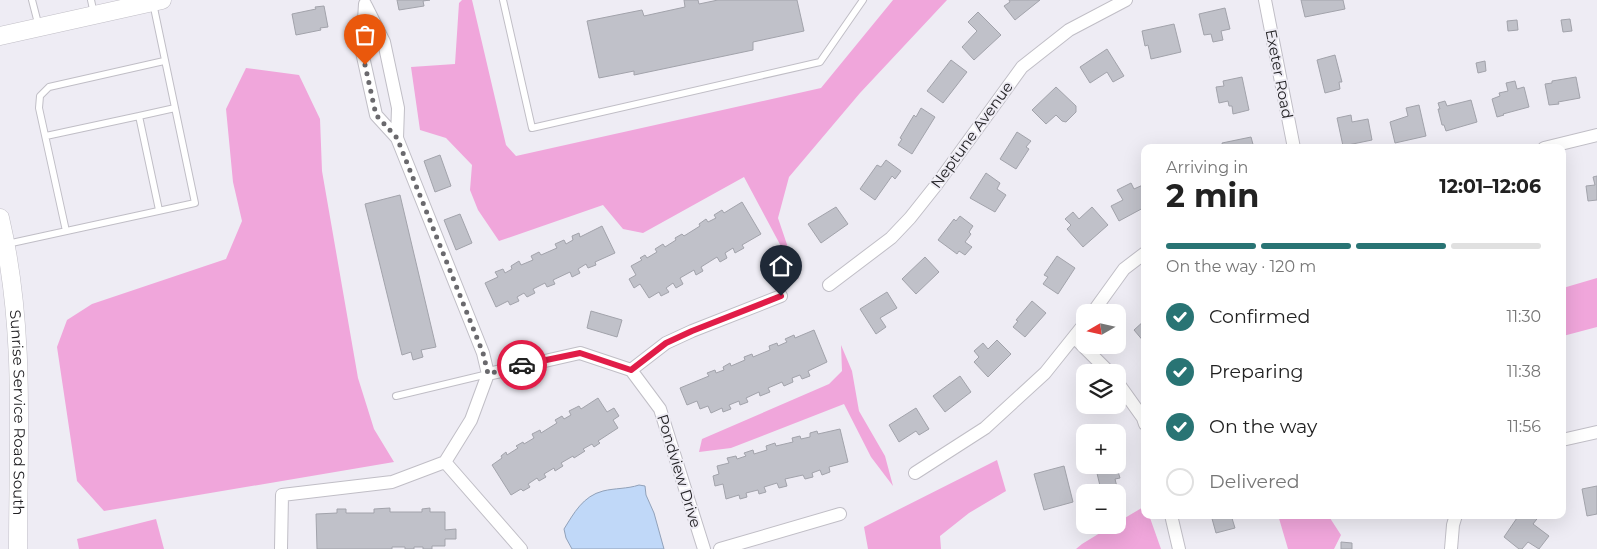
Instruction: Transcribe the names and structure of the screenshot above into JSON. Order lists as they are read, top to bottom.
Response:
{
  "streets": {
    "street": [
      "Exeter Road",
      "Neptune Avenue",
      "Sunrise Service Road South",
      "Pondview Drive"
    ]
  },
  "north": "left",
  "page": {
    "heading": ["2 min", "Arriving in", "12:01–12:06"],
    "bar": "On the way · 120 m",
    "list": [
      ["Confirmed", "11:30"],
      ["Preparing", "11:38"],
      ["On the way", "11:56"],
      "Delivered"
    ],
    "map_buttons": ["+", "−"]
  }
}
